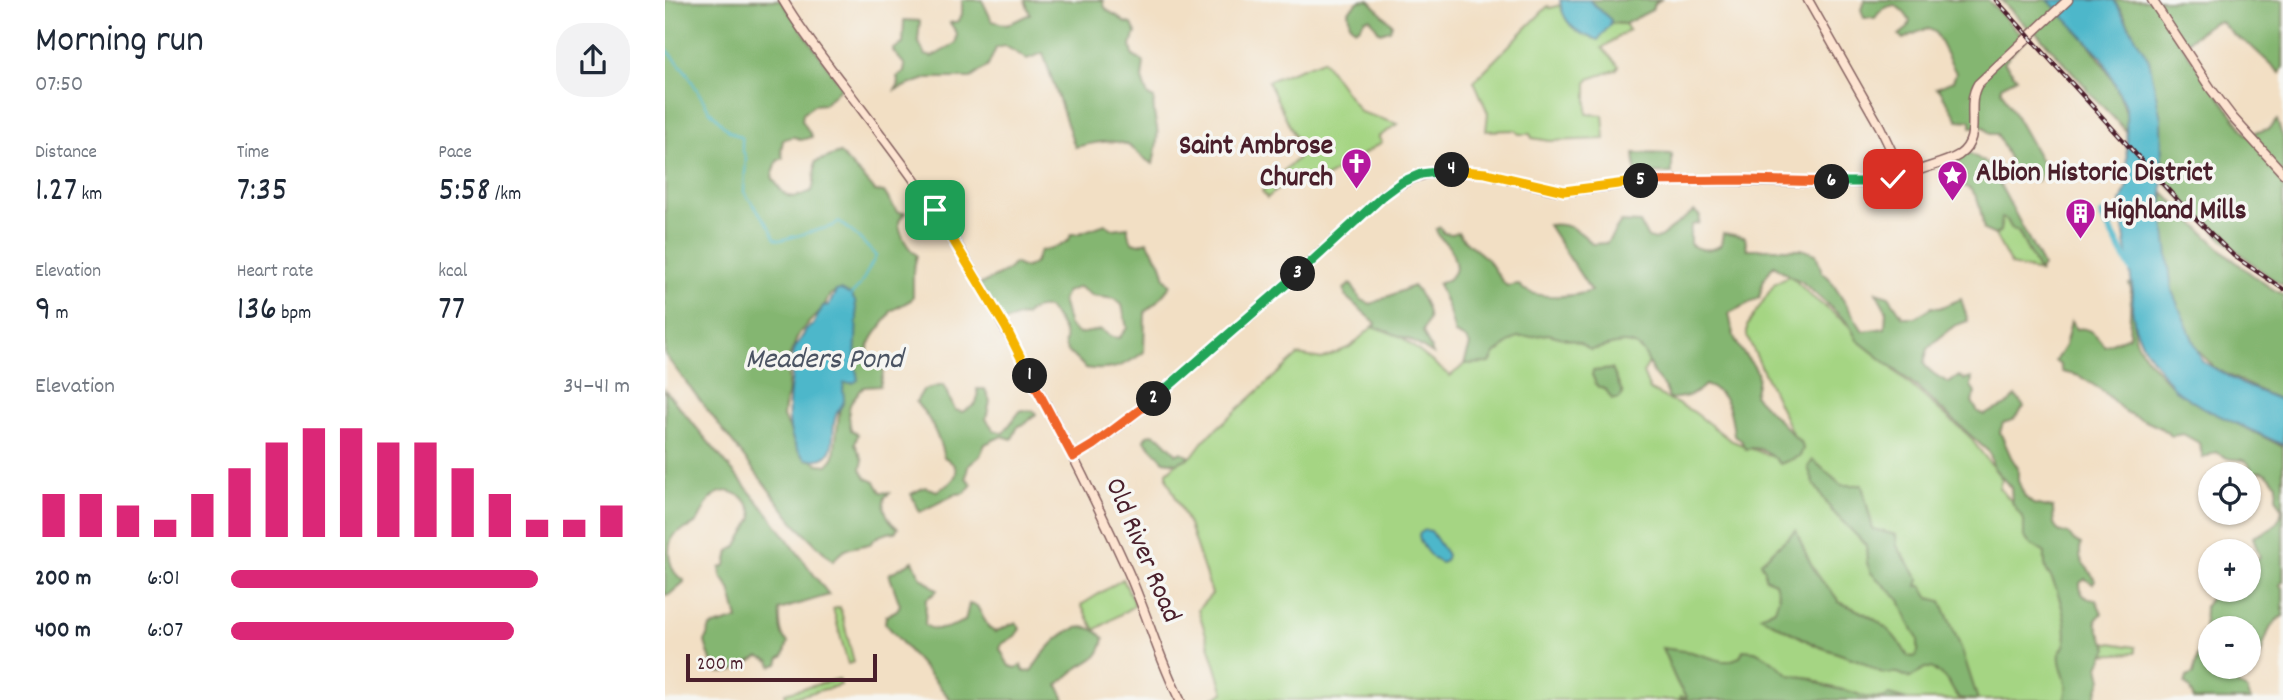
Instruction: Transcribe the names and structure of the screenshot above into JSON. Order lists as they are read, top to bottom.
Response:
{
  "streets": {
    "street": ["Old River Road"]
  },
  "water": ["Meaders Pond"],
  "places": {
    "church": ["Saint Ambrose Church"],
    "place": ["Albion Historic District"],
    "building": ["Highland Mills"]
  },
  "scale_bar": "200 m",
  "page": {
    "heading": ["Morning run", "07:50"],
    "stats": [
      ["Distance", "1.27 km"],
      ["Time", "7:35"],
      ["Pace", "5:58 /km"],
      ["Elevation", "9 m"],
      ["Heart rate", "136 bpm"],
      ["kcal", "77"]
    ],
    "pins": [
      "4",
      "5",
      "6",
      "3",
      "1",
      "2"
    ],
    "chart": ["Elevation", "34–41 m"],
    "map_buttons": ["+", "−"],
    "list": [
      {
        "name": "200 m",
        "note": "6:01"
      },
      {
        "name": "400 m",
        "note": "6:07"
      }
    ],
    "scale": "200 m"
  }
}
